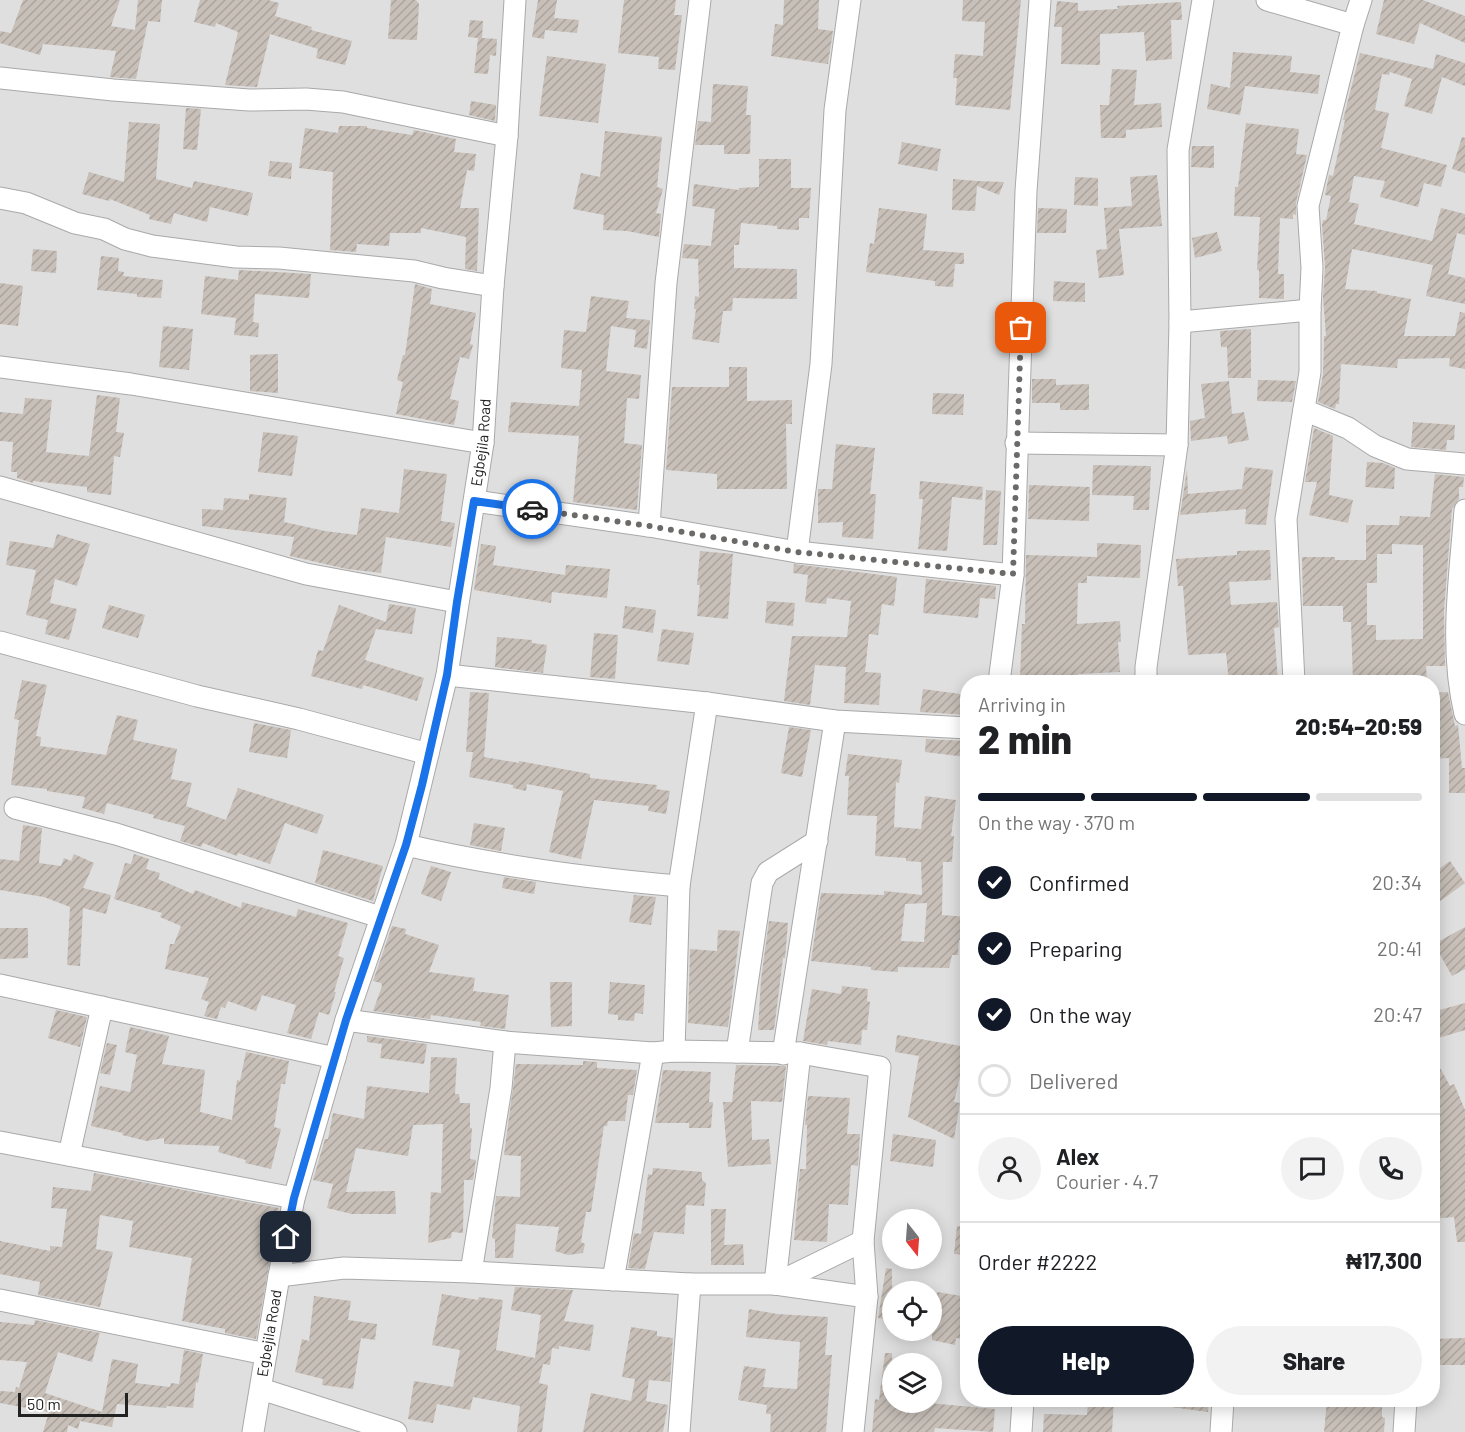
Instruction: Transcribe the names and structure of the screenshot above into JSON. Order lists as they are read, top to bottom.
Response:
{
  "streets": {
    "street": ["Egbejila Road"]
  },
  "scale_bar": "50 m",
  "north": "bottom",
  "page": {
    "heading": ["2 min", "Arriving in", "20:54–20:59"],
    "panel": [
      "Alex",
      "Courier · 4.7",
      "Order #2222",
      "₦17,300"
    ],
    "bar": "On the way · 370 m",
    "list": [
      ["Confirmed", "20:34"],
      ["Preparing", "20:41"],
      ["On the way", "20:47"],
      "Delivered"
    ],
    "buttons": ["Help", "Share"],
    "scale": "50 m"
  }
}
